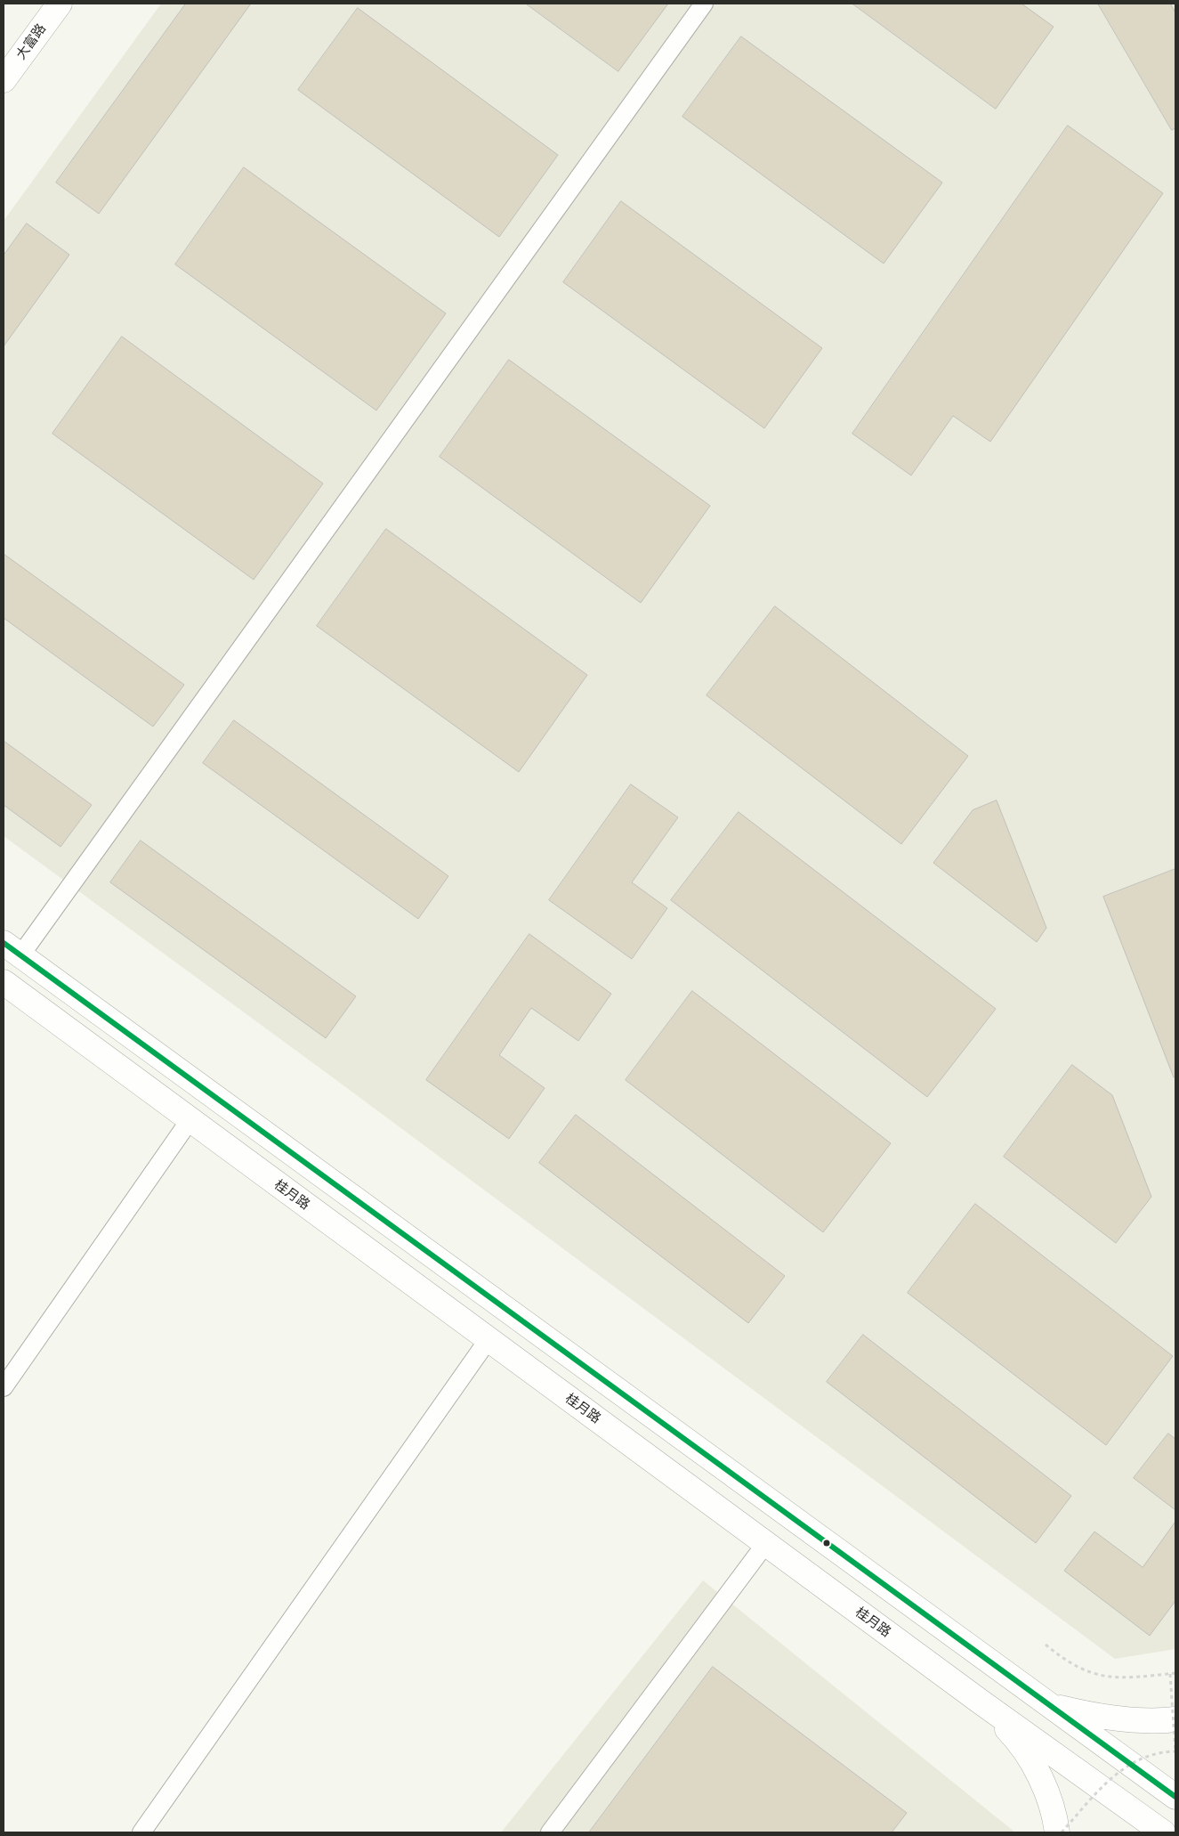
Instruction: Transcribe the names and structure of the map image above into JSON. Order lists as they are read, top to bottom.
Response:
{
  "streets": {
    "main road": ["大富路", "桂月路"]
  }
}
